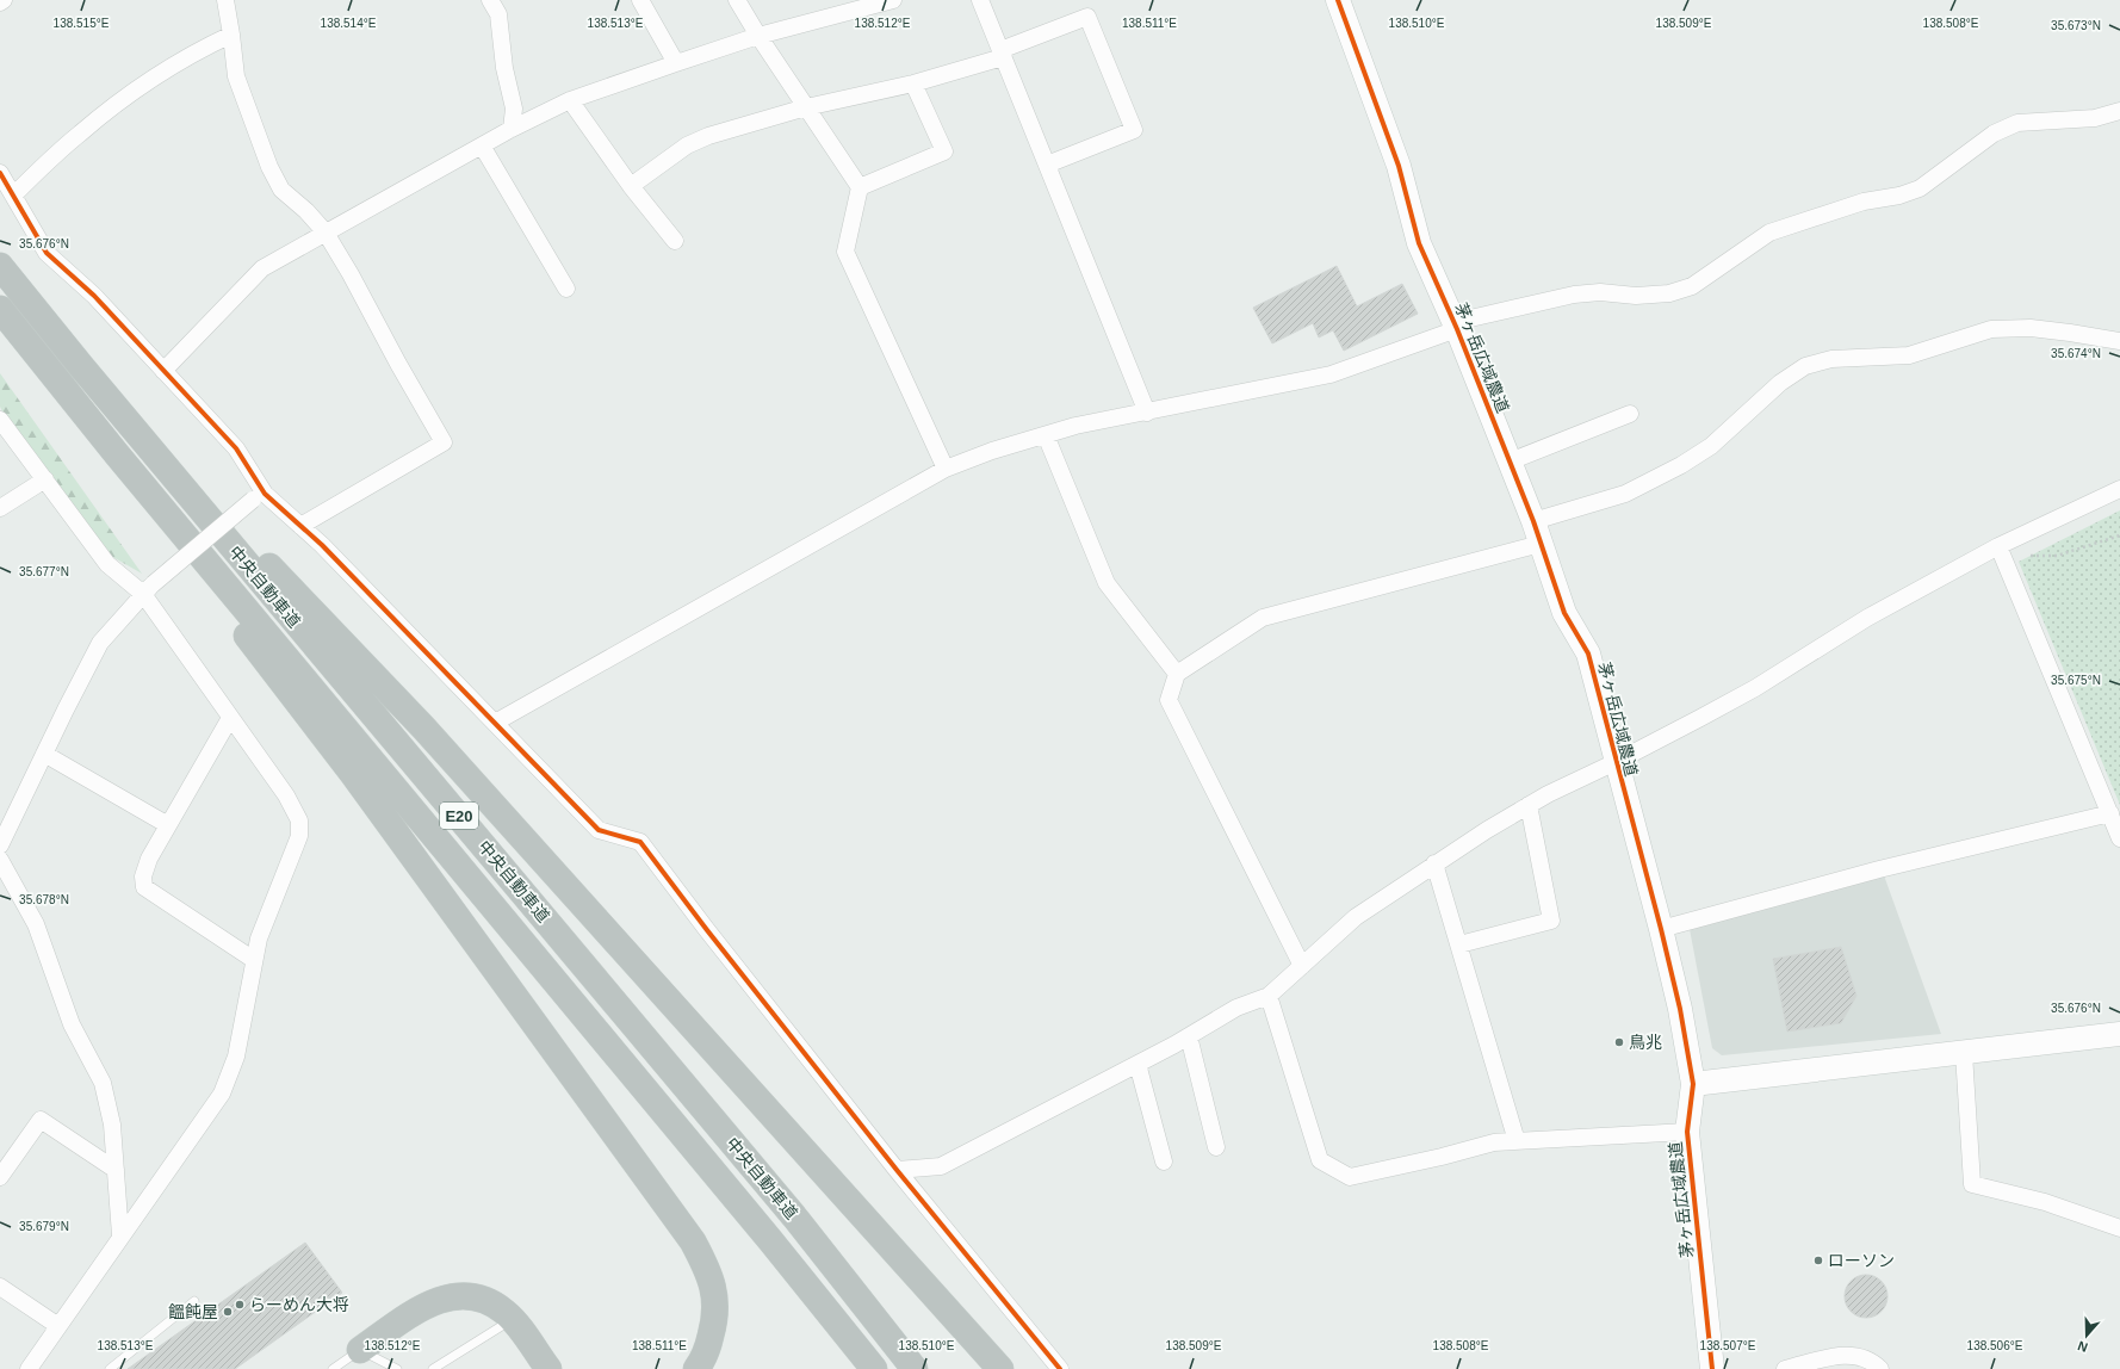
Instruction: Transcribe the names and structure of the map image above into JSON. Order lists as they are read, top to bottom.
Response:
{
  "streets": {
    "highway": ["中央自動車道", "E20"],
    "street": ["茅ヶ岳広域農道"]
  },
  "places": [
    "鳥兆",
    "ローソン",
    "らーめん大将",
    "饂飩屋"
  ],
  "north": "bottom",
  "coordinates": [
    "138.515°E",
    "138.514°E",
    "138.513°E",
    "138.512°E",
    "138.511°E",
    "138.510°E",
    "138.509°E",
    "138.508°E",
    "35.673°N",
    "35.676°N",
    "35.674°N",
    "35.677°N",
    "35.675°N",
    "35.678°N",
    "35.679°N",
    "138.507°E",
    "138.506°E"
  ]
}
